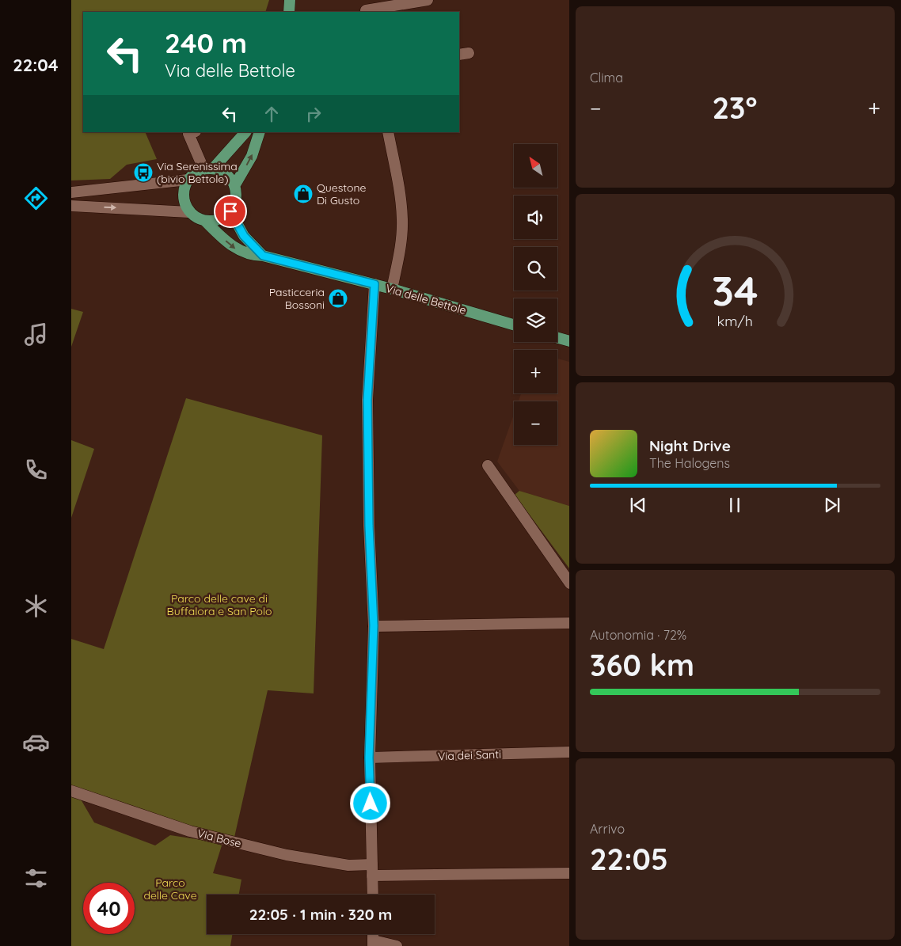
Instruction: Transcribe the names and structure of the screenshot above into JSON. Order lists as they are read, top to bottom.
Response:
{
  "streets": {
    "main road": ["Via delle Bettole"],
    "street": ["Via dei Santi", "Via Bose"]
  },
  "parks": ["Parco delle cave di Buffalora e San Polo", "Parco delle Cave"],
  "places": {
    "bus stop": ["Via Serenissima (bivio Bettole)"],
    "shop": ["Questone Di Gusto", "Pasticceria Bossoni"]
  },
  "north": "top left",
  "page": {
    "tabs": "22:04",
    "tile": [
      "Clima",
      ["Autonomia · 72%", "360 km"],
      ["Arrivo", "22:05"]
    ],
    "turn": ["240 m", "Via delle Bettole"],
    "heat": ["−", "23°", "+"],
    "map_buttons": ["+", "−"],
    "song": ["Night Drive", "The Halogens"],
    "limit": "40",
    "trip": "22:05 · 1 min · 320 m",
    "gauge": ["34", "km/h"]
  }
}
